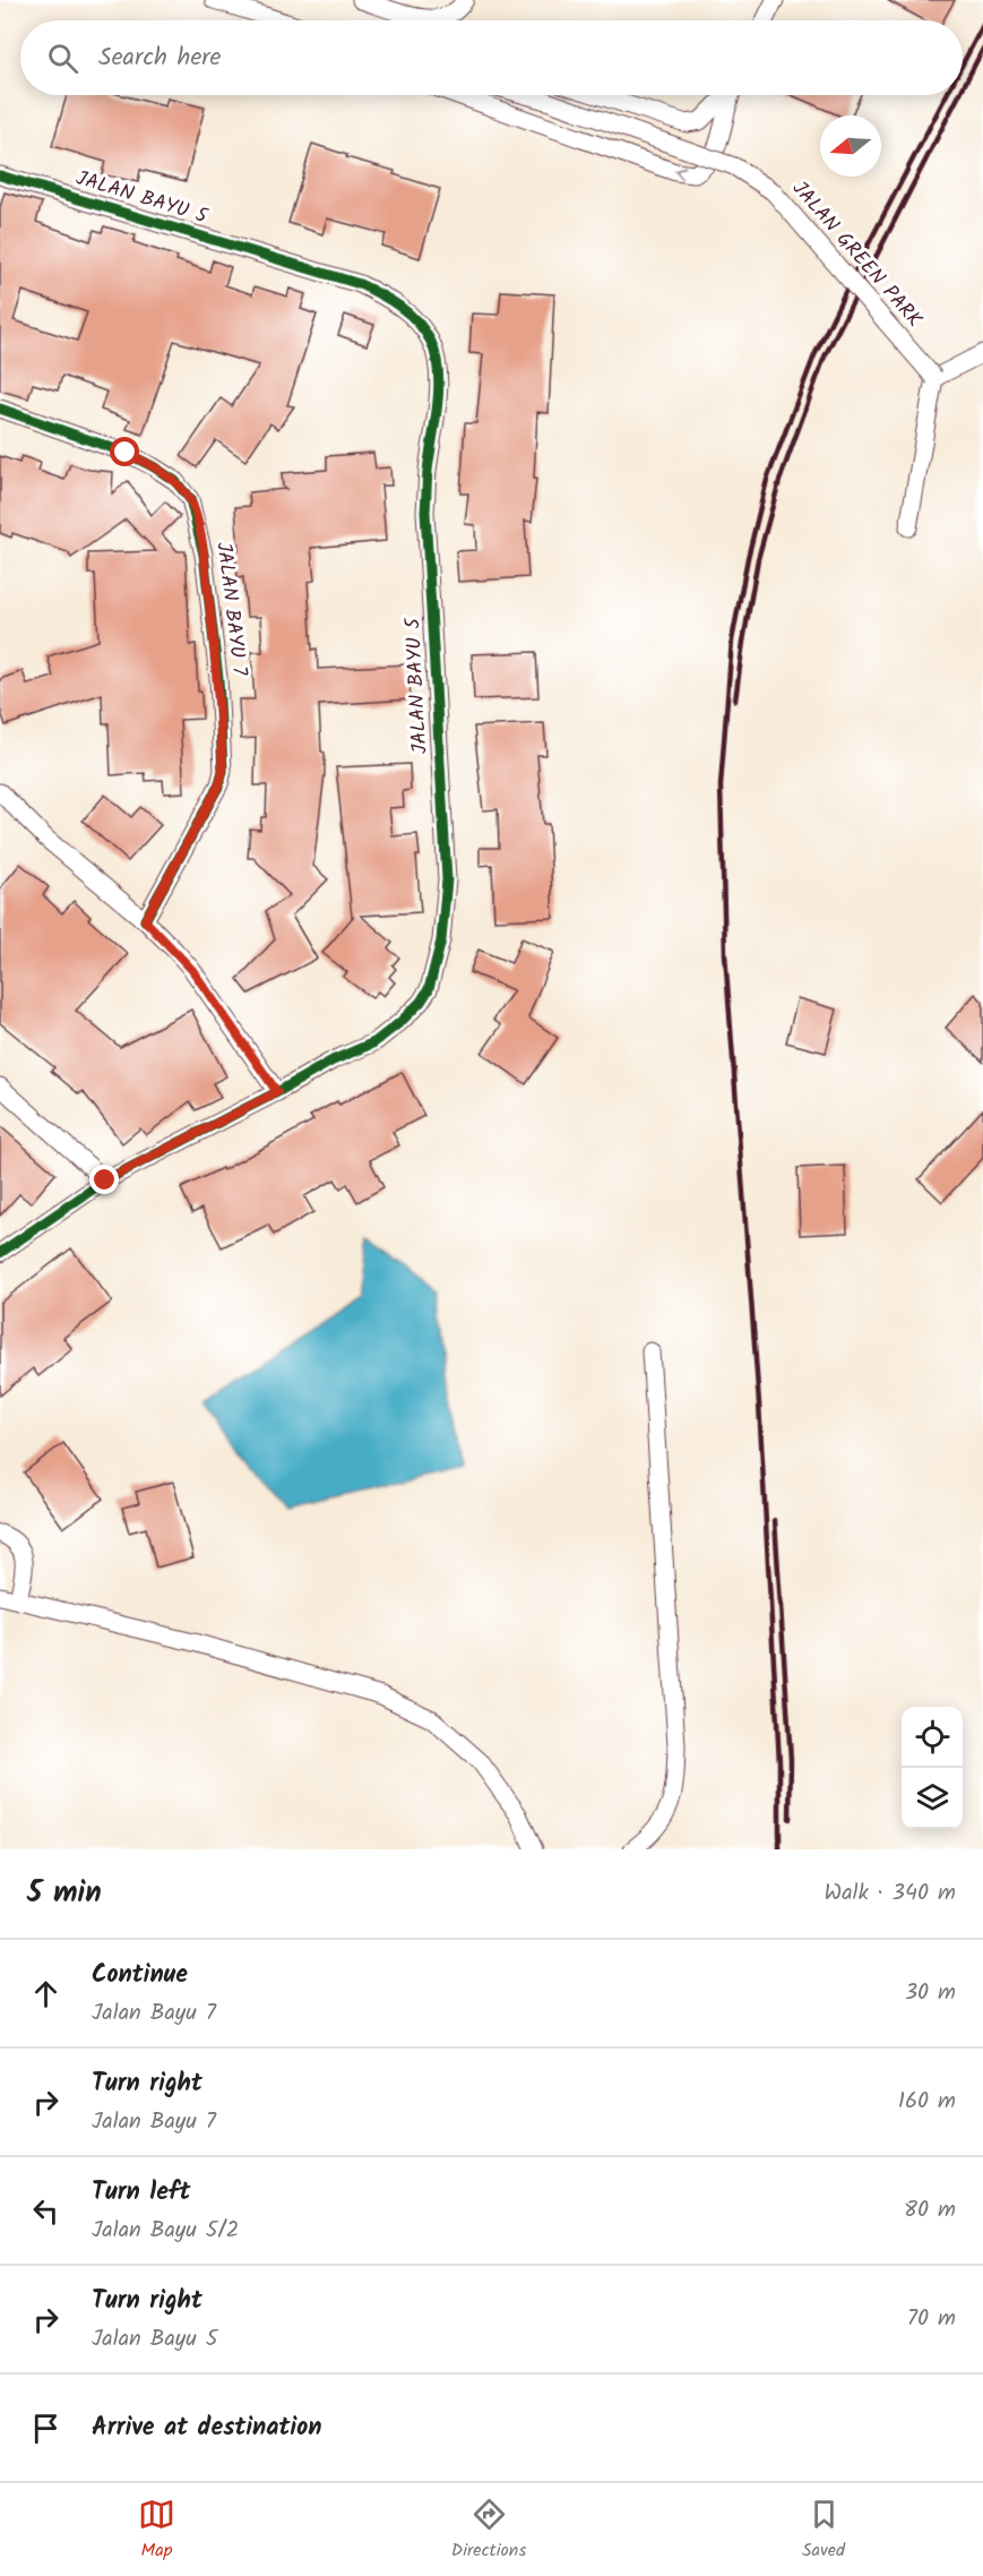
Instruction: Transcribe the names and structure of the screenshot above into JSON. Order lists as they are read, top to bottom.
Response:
{
  "streets": {
    "street": ["JALAN BAYU 5", "JALAN GREEN PARK", "JALAN BAYU 7"]
  },
  "north": "left",
  "page": {
    "search": "Search here",
    "heading": ["5 min", "Walk · 340 m"],
    "list": [
      ["Continue", "Jalan Bayu 7", "30 m"],
      ["Turn right", "Jalan Bayu 7", "160 m"],
      ["Turn left", "Jalan Bayu 5/2", "80 m"],
      ["Turn right", "Jalan Bayu 5", "70 m"],
      "Arrive at destination"
    ],
    "nav": ["Map", "Directions", "Saved"]
  }
}
